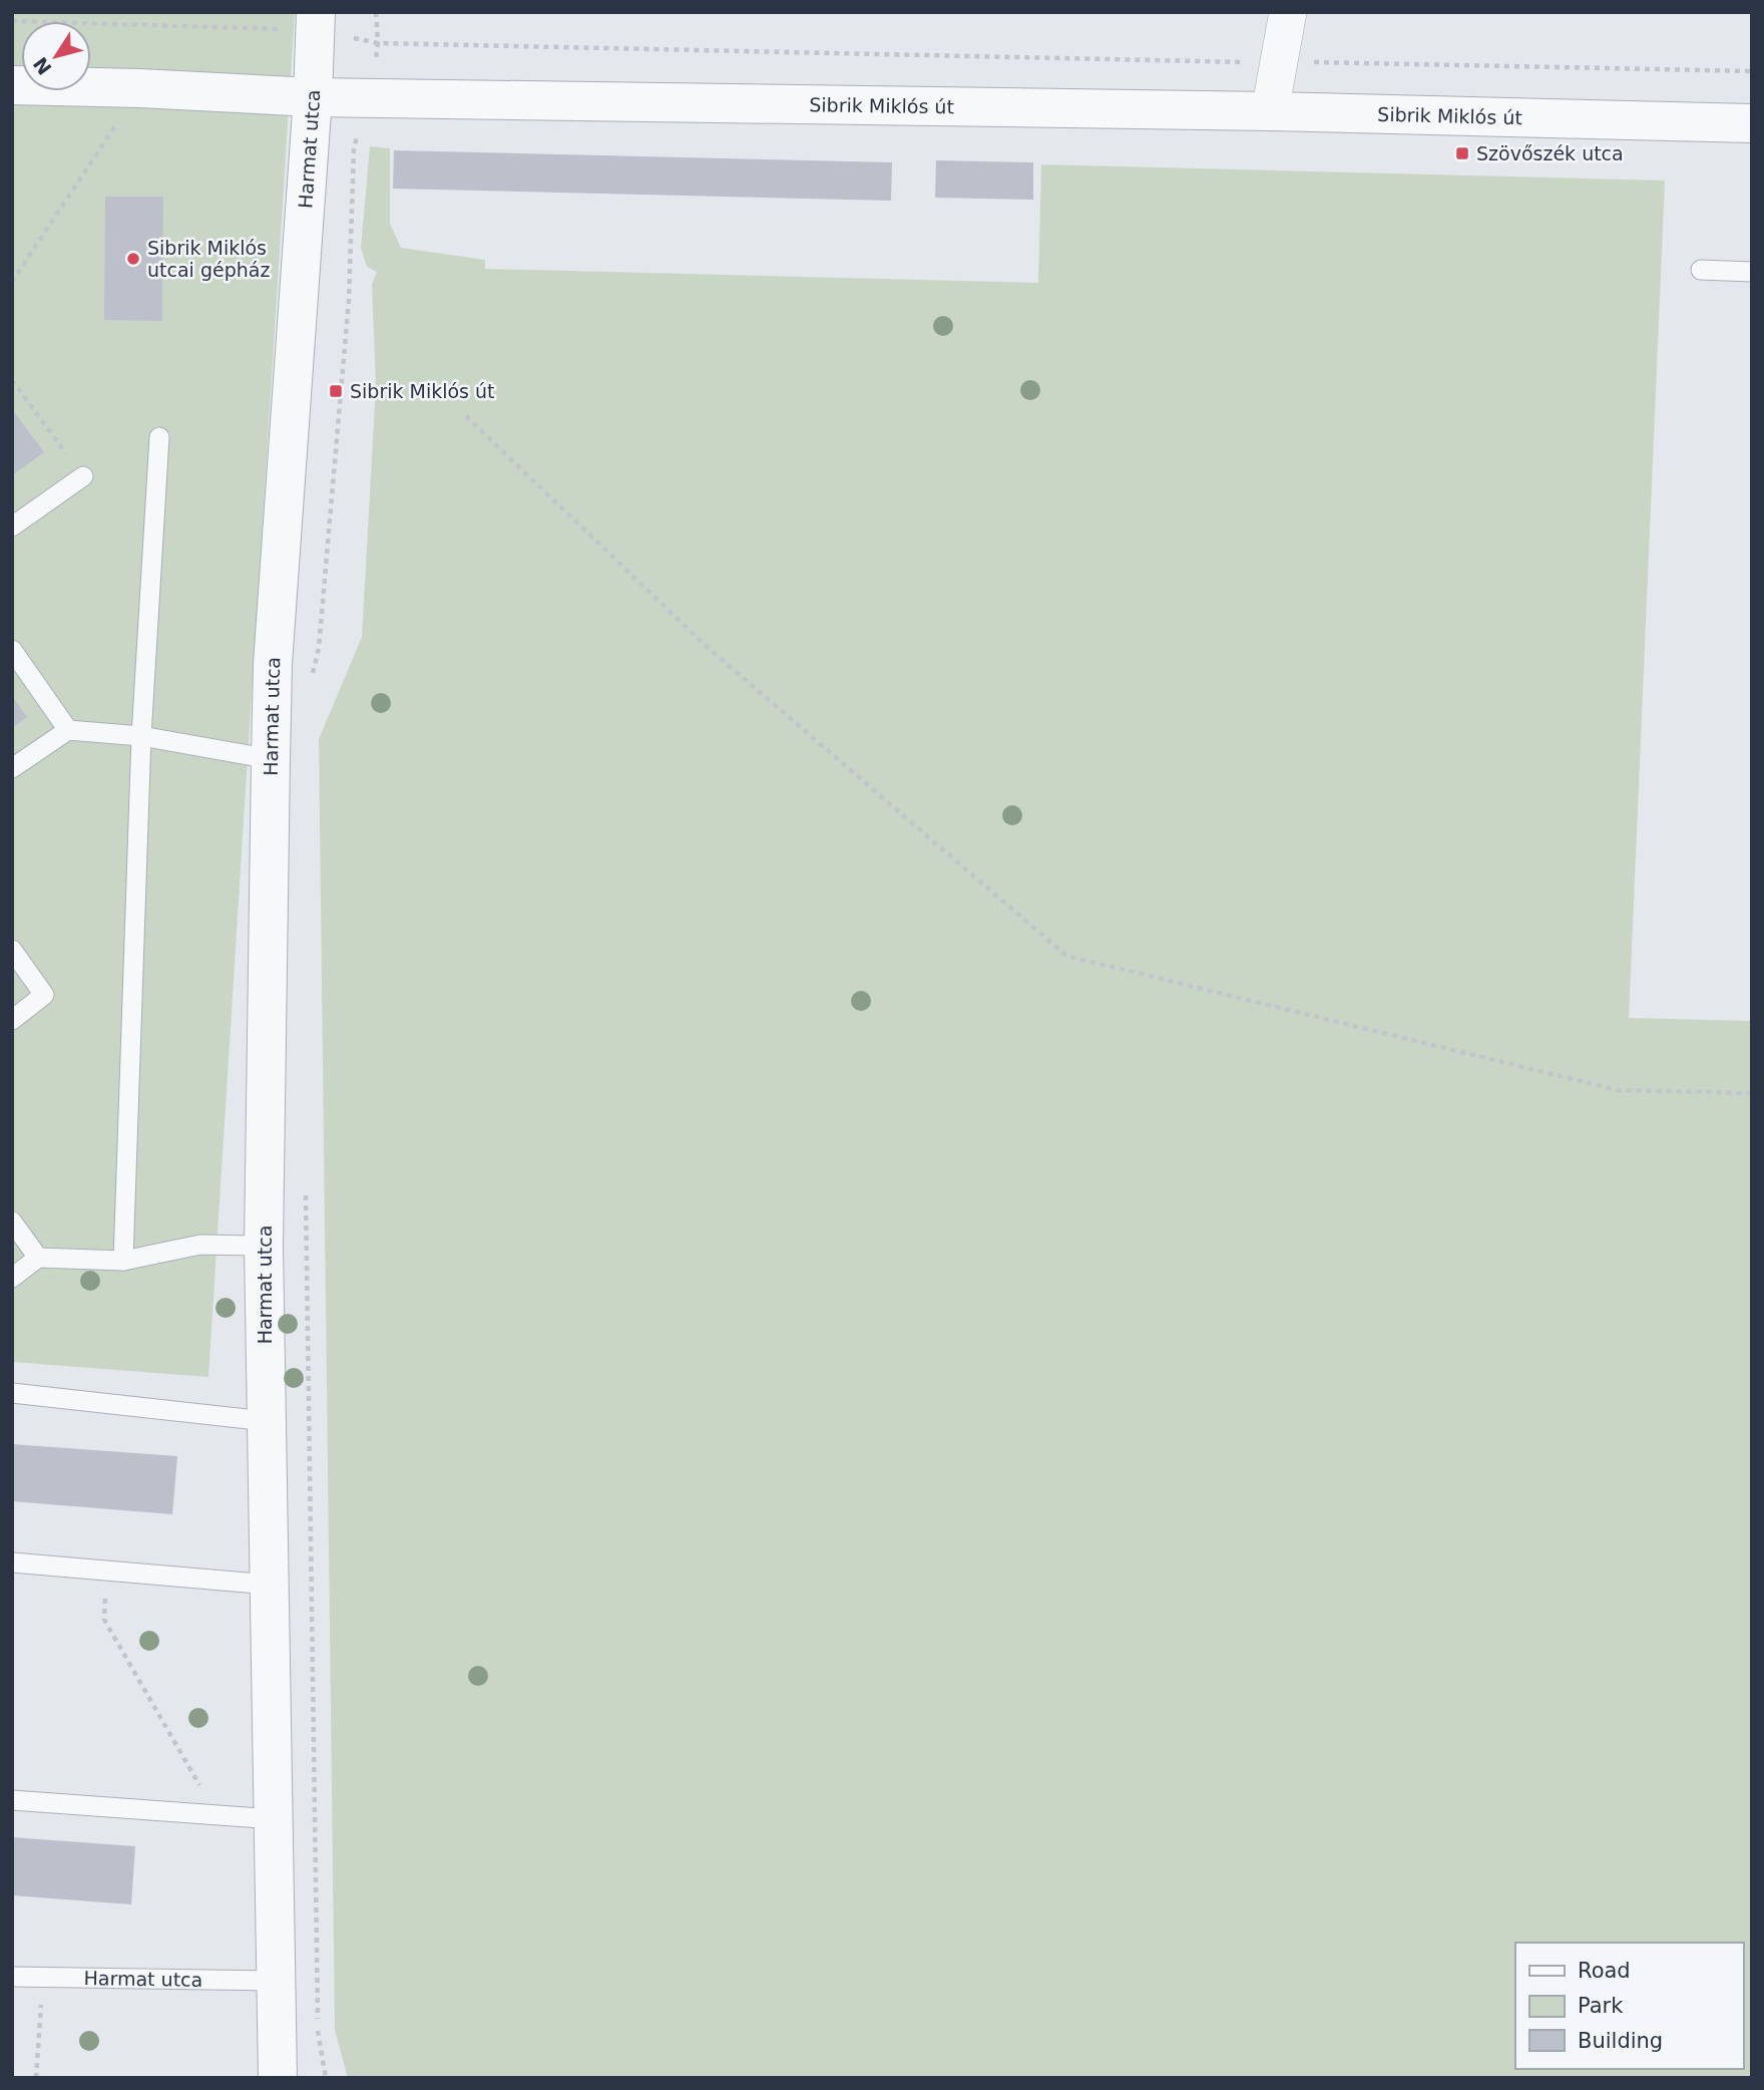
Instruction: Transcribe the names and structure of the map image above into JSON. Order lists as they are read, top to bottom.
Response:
{
  "streets": {
    "street": ["Sibrik Miklós út", "Harmat utca"]
  },
  "crossings": [
    ["Sibrik Miklós út", "Harmat utca"]
  ],
  "places": {
    "transit": ["Szövőszék utca", "Sibrik Miklós út"],
    "other": ["Sibrik Miklós utcai gépház"]
  },
  "legend": ["Road", "Park", "Building"],
  "north": "bottom left"
}
